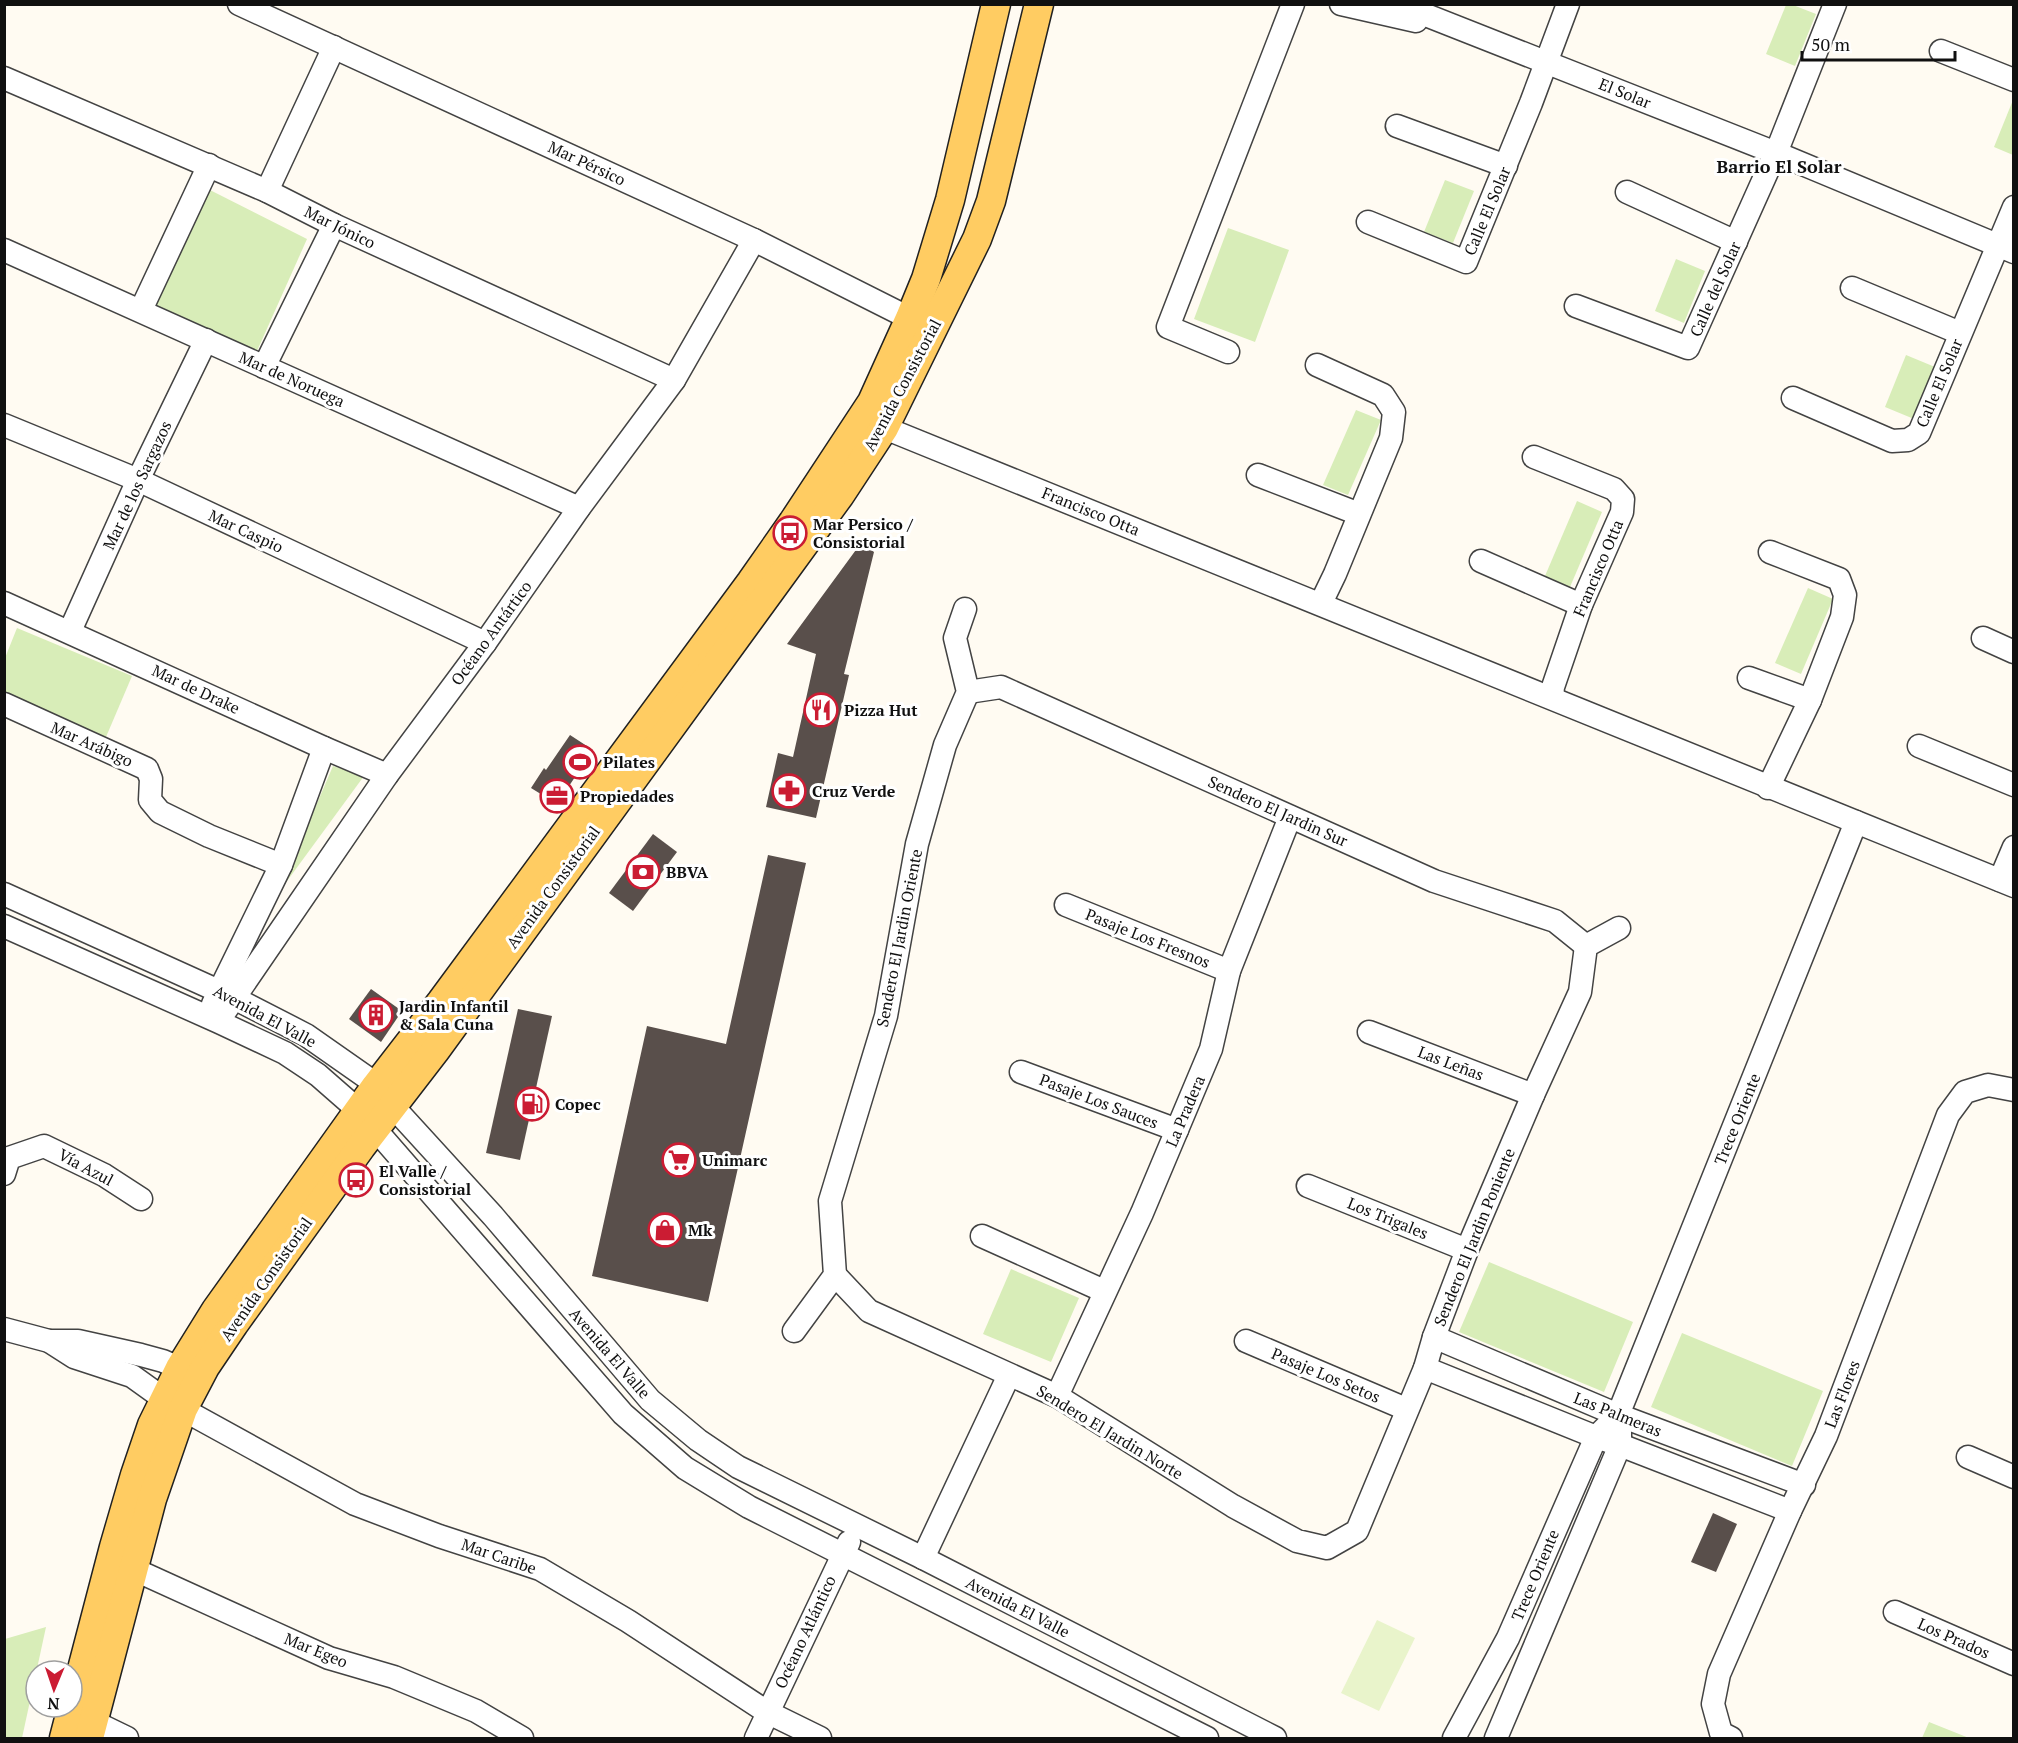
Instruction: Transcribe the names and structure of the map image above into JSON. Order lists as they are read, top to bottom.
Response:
{
  "streets": {
    "main road": ["Avenida Consistorial"],
    "street": [
      "El Solar",
      "Mar Pérsico",
      "Calle El Solar",
      "Mar Jónico",
      "Calle del Solar",
      "Mar de Noruega",
      "Mar de los Sargazos",
      "Francisco Otta",
      "Mar Caspio",
      "Océano Antártico",
      "Mar de Drake",
      "Mar Arábigo",
      "Sendero El Jardin Sur",
      "Sendero El Jardin Oriente",
      "Pasaje Los Fresnos",
      "Avenida El Valle",
      "Las Leñas",
      "Pasaje Los Sauces",
      "La Pradera",
      "Trece Oriente",
      "Vía Azul",
      "Los Trigales",
      "Sendero El Jardin Poniente",
      "Pasaje Los Setos",
      "Las Flores",
      "Las Palmeras",
      "Sendero El Jardin Norte",
      "Mar Caribe",
      "Océano Atlántico",
      "Los Prados",
      "Mar Egeo"
    ]
  },
  "crossings": [
    ["El Solar", "Calle El Solar"],
    ["El Solar", "Calle del Solar"],
    ["Mar Pérsico", "Avenida Consistorial"],
    ["Mar Pérsico", "Océano Antártico"],
    ["Mar Jónico", "Océano Antártico"],
    ["Mar de Noruega", "Mar de los Sargazos"],
    ["Mar de Noruega", "Océano Antártico"],
    ["Avenida Consistorial", "Francisco Otta"],
    ["Avenida Consistorial", "Avenida El Valle"],
    ["Avenida Consistorial", "Mar Caribe"],
    ["Avenida Consistorial", "Mar Egeo"],
    ["Mar de los Sargazos", "Mar Caspio"],
    ["Mar de los Sargazos", "Mar de Drake"],
    ["Francisco Otta", "Trece Oriente"],
    ["Mar Caspio", "Océano Antártico"],
    ["Océano Antártico", "Mar de Drake"],
    ["Océano Antártico", "Mar Arábigo"],
    ["Océano Antártico", "Avenida El Valle"],
    ["Sendero El Jardin Sur", "Sendero El Jardin Oriente"],
    ["Sendero El Jardin Sur", "La Pradera"],
    ["Sendero El Jardin Sur", "Sendero El Jardin Poniente"],
    ["Sendero El Jardin Oriente", "Sendero El Jardin Norte"],
    ["Pasaje Los Fresnos", "La Pradera"],
    ["Avenida El Valle", "Océano Atlántico"],
    ["Las Leñas", "Sendero El Jardin Poniente"],
    ["Pasaje Los Sauces", "La Pradera"],
    ["La Pradera", "Sendero El Jardin Norte"],
    ["Trece Oriente", "Las Palmeras"],
    ["Los Trigales", "Sendero El Jardin Poniente"],
    ["Sendero El Jardin Poniente", "Pasaje Los Setos"],
    ["Sendero El Jardin Poniente", "Las Palmeras"],
    ["Sendero El Jardin Poniente", "Sendero El Jardin Norte"],
    ["Las Flores", "Las Palmeras"],
    ["Mar Caribe", "Océano Atlántico"]
  ],
  "districts": ["Barrio El Solar"],
  "places": {
    "bus stop": ["Mar Persico / Consistorial", "El Valle / Consistorial"],
    "restaurant": ["Pizza Hut"],
    "sports": ["Pilates"],
    "pharmacy": ["Cruz Verde"],
    "office": ["Propiedades"],
    "bank": ["BBVA"],
    "building": ["Jardin Infantil & Sala Cuna"],
    "fuel station": ["Copec"],
    "supermarket": ["Unimarc"],
    "shop": ["Mk"]
  },
  "scale_bar": "50 m",
  "north": "bottom"
}
